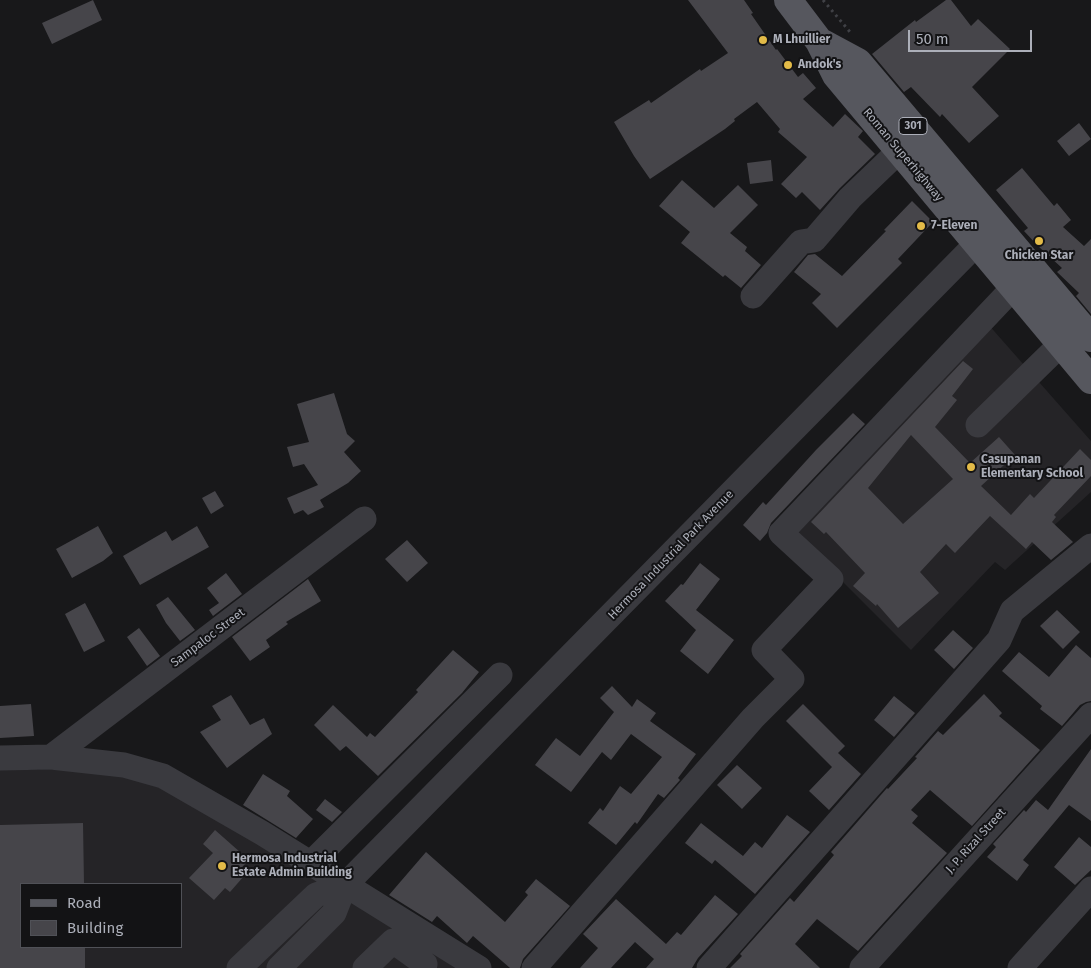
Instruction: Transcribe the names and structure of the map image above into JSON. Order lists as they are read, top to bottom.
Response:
{
  "streets": {
    "main road": ["301", "Roman Superhighway"],
    "street": ["Hermosa Industrial Park Avenue", "Sampaloc Street", "J. P. Rizal Street"]
  },
  "crossings": [
    ["Roman Superhighway", "Hermosa Industrial Park Avenue"]
  ],
  "places": [
    "M Lhuillier",
    "Andok's",
    "7-Eleven",
    "Chicken Star",
    "Casupanan Elementary School",
    "Hermosa Industrial Estate Admin Building"
  ],
  "legend": ["Road", "Building"],
  "scale_bar": "50 m"
}
